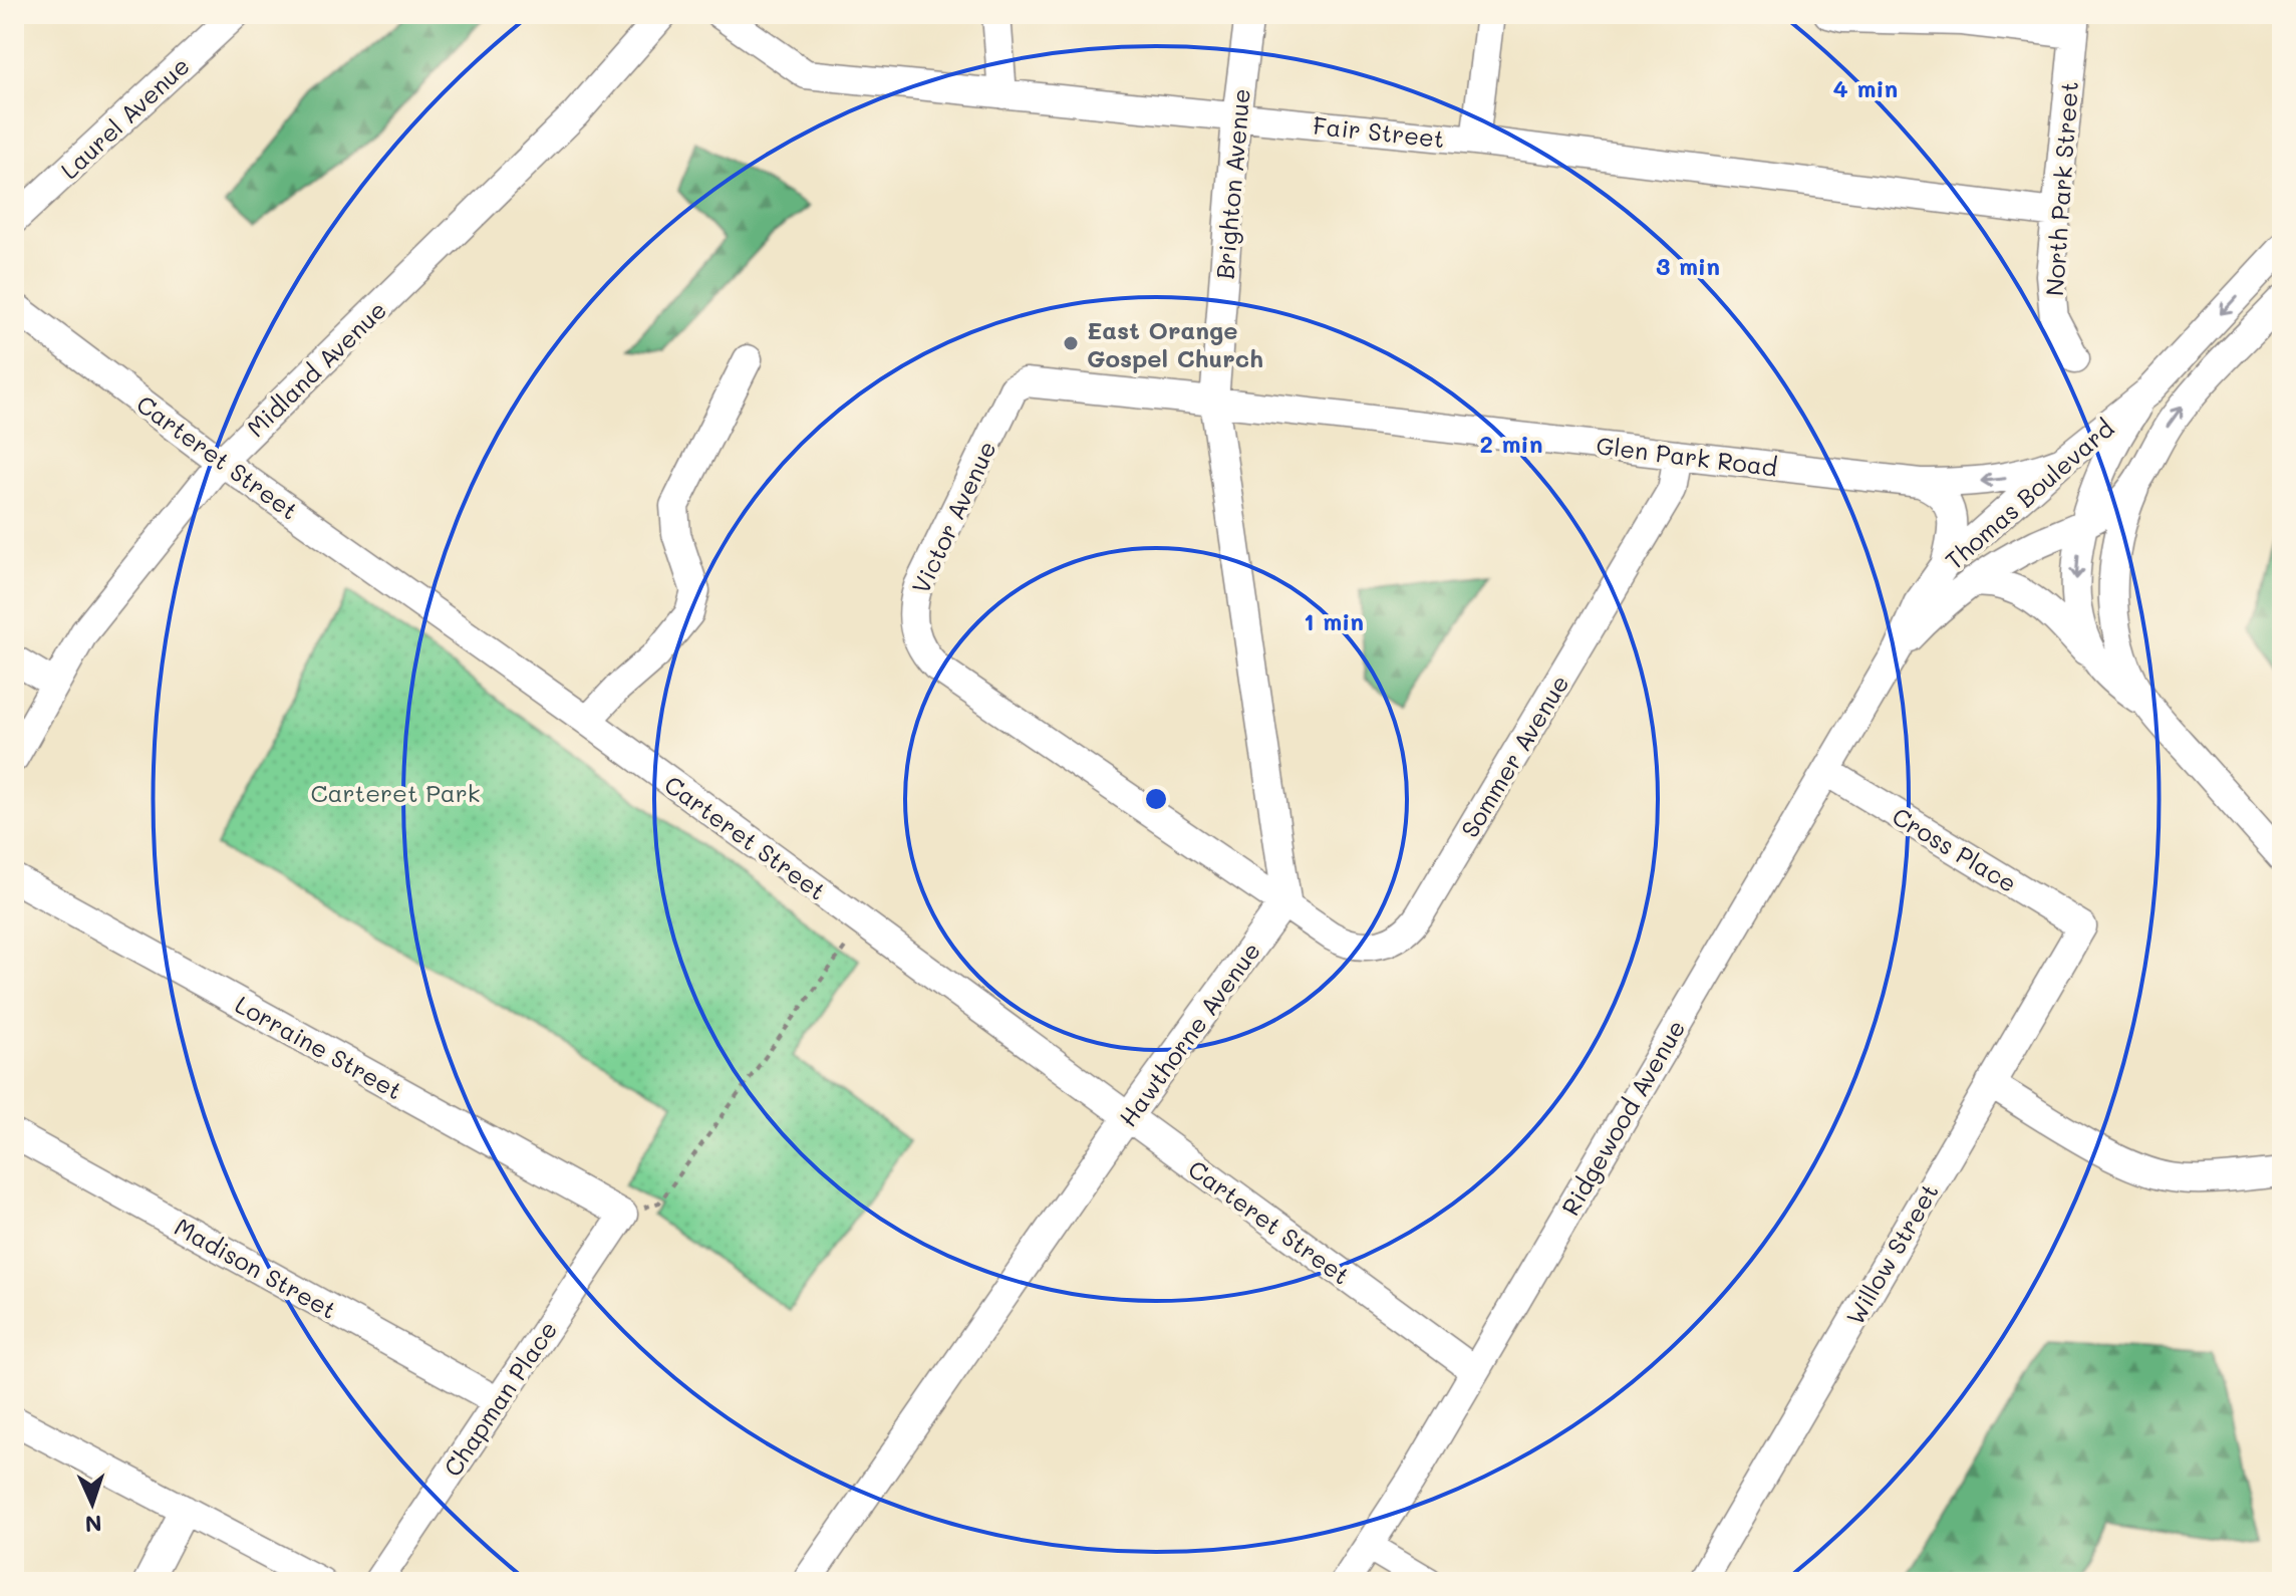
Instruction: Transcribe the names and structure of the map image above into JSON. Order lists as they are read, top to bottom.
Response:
{
  "streets": {
    "street": [
      "Laurel Avenue",
      "Fair Street",
      "Brighton Avenue",
      "North Park Street",
      "Midland Avenue",
      "Glen Park Road",
      "Carteret Street",
      "Thomas Boulevard",
      "Victor Avenue",
      "Sommer Avenue",
      "Cross Place",
      "Hawthorne Avenue",
      "Lorraine Street",
      "Ridgewood Avenue",
      "Willow Street",
      "Madison Street",
      "Chapman Place"
    ]
  },
  "crossings": [
    ["Fair Street", "Brighton Avenue"],
    ["Fair Street", "North Park Street"],
    ["Brighton Avenue", "Glen Park Road"],
    ["Brighton Avenue", "Victor Avenue"],
    ["Midland Avenue", "Carteret Street"],
    ["Glen Park Road", "Thomas Boulevard"],
    ["Glen Park Road", "Victor Avenue"],
    ["Glen Park Road", "Sommer Avenue"],
    ["Carteret Street", "Hawthorne Avenue"],
    ["Carteret Street", "Ridgewood Avenue"],
    ["Thomas Boulevard", "Ridgewood Avenue"],
    ["Victor Avenue", "Sommer Avenue"],
    ["Victor Avenue", "Hawthorne Avenue"],
    ["Sommer Avenue", "Hawthorne Avenue"],
    ["Cross Place", "Ridgewood Avenue"],
    ["Cross Place", "Willow Street"],
    ["Lorraine Street", "Chapman Place"],
    ["Madison Street", "Chapman Place"]
  ],
  "parks": ["Carteret Park"],
  "places": ["East Orange Gospel Church"],
  "north": "bottom",
  "rings": [
    "4 min",
    "3 min",
    "2 min",
    "1 min"
  ]
}
